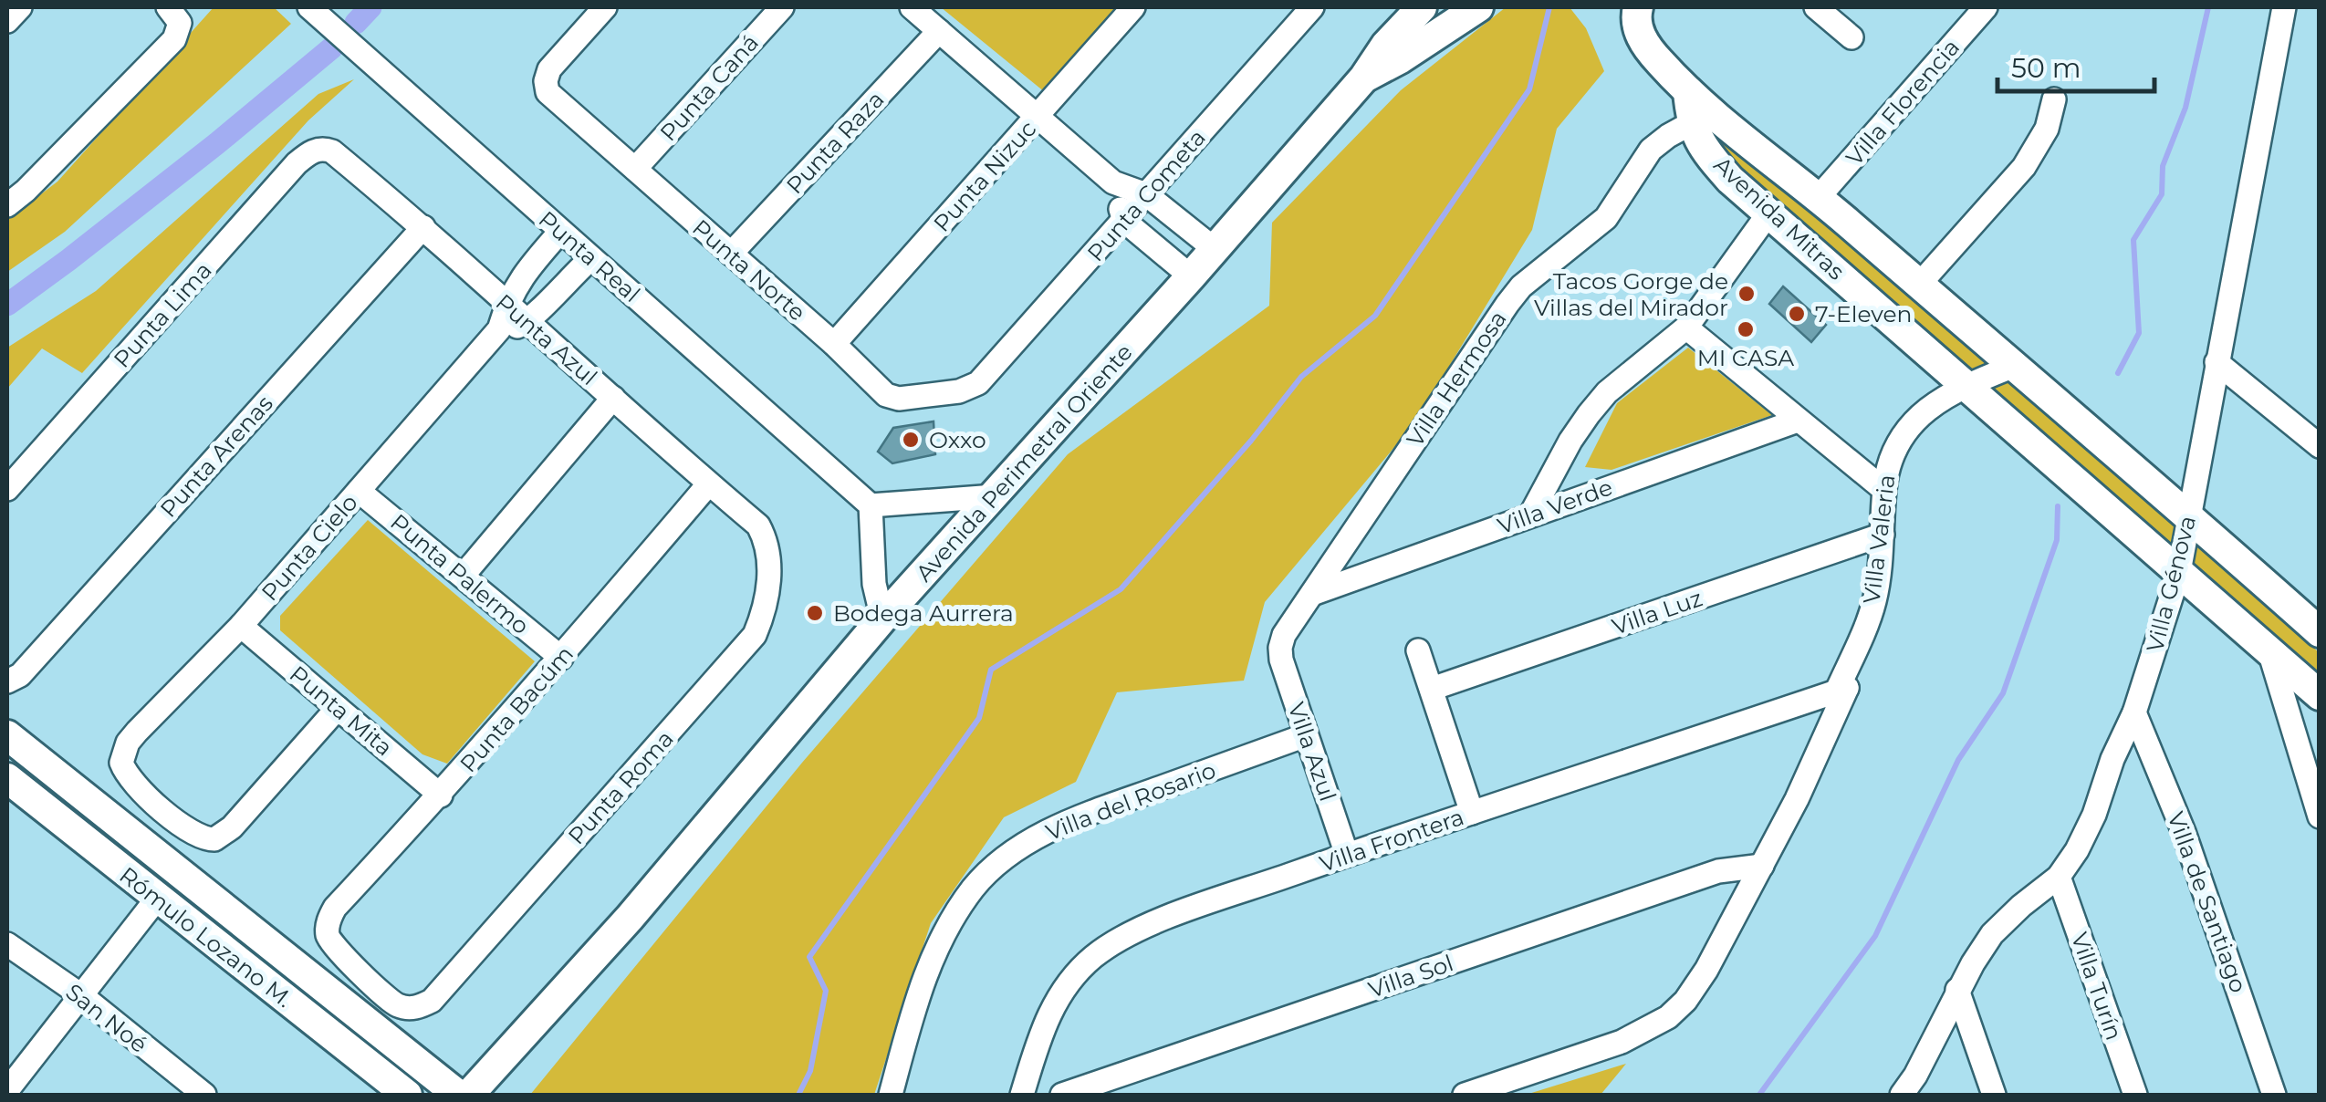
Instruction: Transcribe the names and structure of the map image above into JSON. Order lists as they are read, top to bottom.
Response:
{
  "streets": {
    "street": [
      "Punta Caná",
      "Villa Florencia",
      "Punta Raza",
      "Punta Nizuc",
      "Punta Cometa",
      "Avenida Mitras",
      "Punta Real",
      "Punta Norte",
      "Punta Lima",
      "Punta Azul",
      "Villa Hermosa",
      "Punta Arenas",
      "Avenida Perimetral Oriente",
      "Villa Verde",
      "Villa Valeria",
      "Punta Cielo",
      "Punta Palermo",
      "Villa Génova",
      "Villa Luz",
      "Punta Bacúm",
      "Punta Mita",
      "Villa Azul",
      "Punta Roma",
      "Villa del Rosario",
      "Villa Frontera",
      "Villa de Santiago",
      "Rómulo Lozano M.",
      "Villa Sol",
      "Villa Turín",
      "San Noé"
    ]
  },
  "crossings": [
    ["Punta Caná", "Punta Norte"],
    ["Villa Florencia", "Avenida Mitras"],
    ["Punta Raza", "Punta Norte"],
    ["Punta Nizuc", "Punta Norte"],
    ["Punta Cometa", "Punta Norte"],
    ["Avenida Mitras", "Villa Hermosa"],
    ["Avenida Mitras", "Villa Valeria"],
    ["Avenida Mitras", "Villa Génova"],
    ["Punta Real", "Punta Cielo"],
    ["Punta Lima", "Punta Azul"],
    ["Punta Azul", "Punta Arenas"],
    ["Punta Azul", "Punta Cielo"],
    ["Punta Azul", "Punta Bacúm"],
    ["Punta Azul", "Punta Roma"],
    ["Villa Hermosa", "Villa Verde"],
    ["Villa Hermosa", "Villa Azul"],
    ["Villa Valeria", "Villa Luz"],
    ["Villa Valeria", "Villa Frontera"],
    ["Villa Valeria", "Villa Sol"],
    ["Punta Cielo", "Punta Palermo"],
    ["Punta Cielo", "Punta Mita"],
    ["Punta Palermo", "Punta Bacúm"],
    ["Villa Génova", "Villa de Santiago"],
    ["Villa Génova", "Villa Turín"],
    ["Punta Bacúm", "Punta Mita"],
    ["Punta Bacúm", "Punta Roma"],
    ["Villa Azul", "Villa del Rosario"],
    ["Villa Azul", "Villa Frontera"]
  ],
  "places": [
    "Tacos Gorge de Villas del Mirador",
    "7-Eleven",
    "MI CASA",
    "Oxxo",
    "Bodega Aurrera"
  ],
  "scale_bar": "50 m"
}
